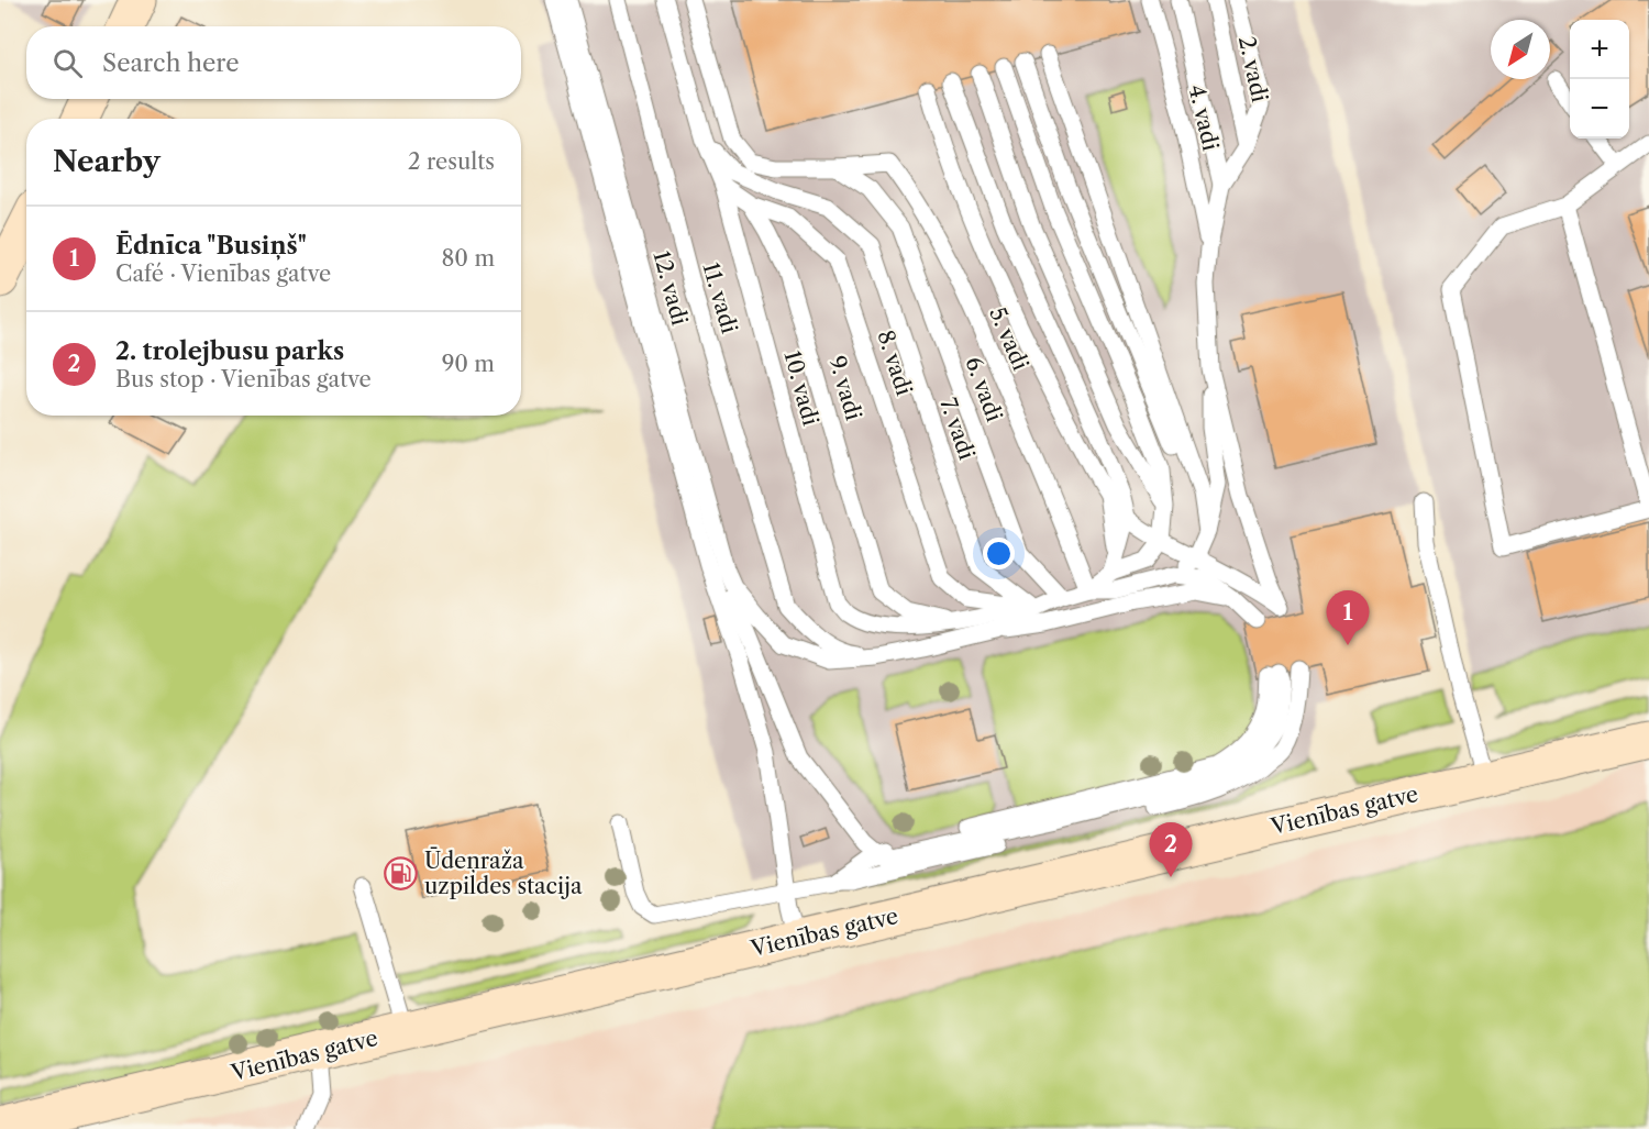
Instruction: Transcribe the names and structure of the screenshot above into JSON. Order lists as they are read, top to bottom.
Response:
{
  "streets": {
    "main road": ["Vienības gatve"],
    "lane": [
      "2. vadi",
      "4. vadi",
      "12. vadi",
      "11. vadi",
      "5. vadi",
      "8. vadi",
      "10. vadi",
      "9. vadi",
      "6. vadi",
      "7. vadi"
    ]
  },
  "crossings": [
    ["5. vadi", "6. vadi"],
    ["8. vadi", "9. vadi"],
    ["8. vadi", "7. vadi"],
    ["10. vadi", "9. vadi"],
    ["10. vadi", "7. vadi"]
  ],
  "places": {
    "fuel station": ["Ūdeņraža uzpildes stacija"]
  },
  "north": "bottom left",
  "page": {
    "map_buttons": ["+", "−"],
    "search": "Search here",
    "heading": ["Nearby", "2 results"],
    "list": [
      {
        "mark": "1",
        "name": "Ēdnīca \"Busiņš\"",
        "note": "Café · Vienības gatve",
        "value": "80 m"
      },
      {
        "mark": "2",
        "name": "2. trolejbusu parks",
        "note": "Bus stop · Vienības gatve",
        "value": "90 m"
      }
    ],
    "pins": ["1", "2"]
  }
}
